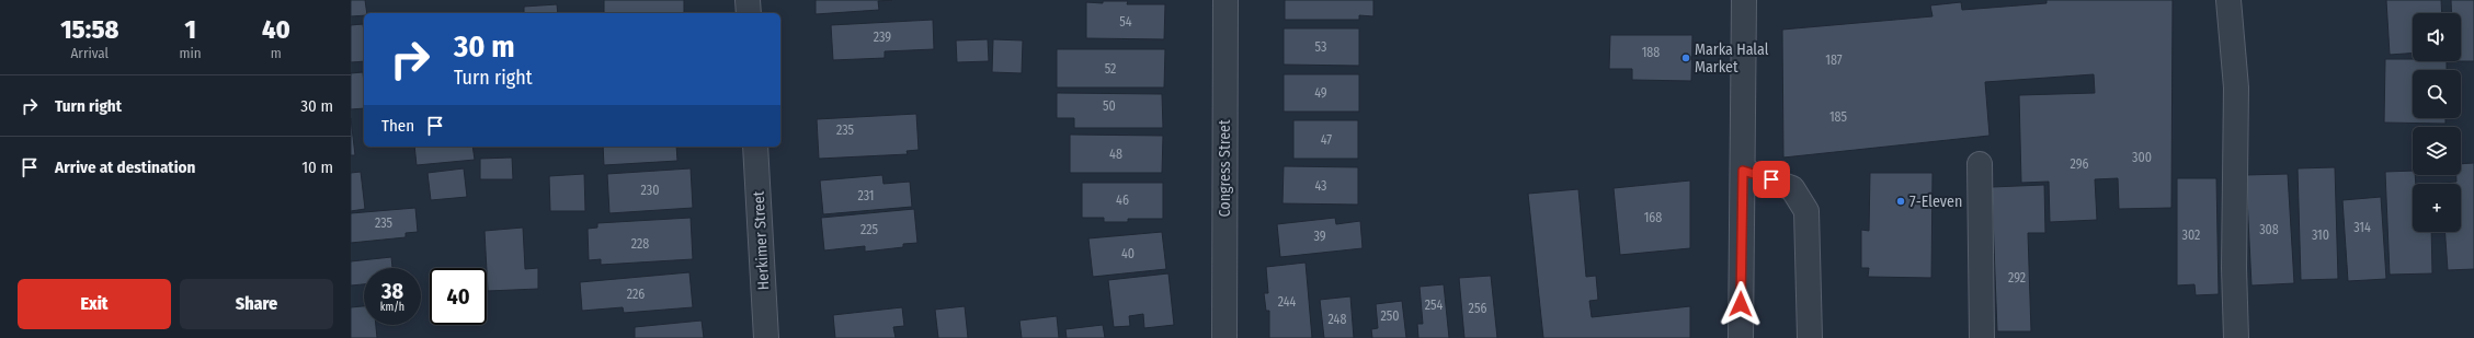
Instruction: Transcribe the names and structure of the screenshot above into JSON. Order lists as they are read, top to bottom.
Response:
{
  "streets": {
    "street": ["Congress Street", "Herkimer Street"]
  },
  "places": ["Marka Halal Market", "7-Eleven"],
  "house_numbers": [
    "54",
    "239",
    "53",
    "188",
    "187",
    "52",
    "49",
    "50",
    "185",
    "235",
    "47",
    "48",
    "300",
    "296",
    "43",
    "230",
    "231",
    "46",
    "168",
    "235",
    "314",
    "225",
    "308",
    "302",
    "310",
    "39",
    "228",
    "40",
    "292",
    "226",
    "244",
    "254",
    "256",
    "250",
    "248"
  ],
  "page": {
    "eta": [
      "15:58",
      "Arrival",
      "1",
      "min",
      "40",
      "m"
    ],
    "map_buttons": "+",
    "turn": ["30 m", "Turn right"],
    "list": [
      {
        "name": "Turn right",
        "value": "30 m"
      },
      {
        "name": "Arrive at destination",
        "value": "10 m"
      }
    ],
    "then": "Then",
    "speed": "38 km/h",
    "limit": "40",
    "buttons": ["Exit", "Share"]
  }
}
